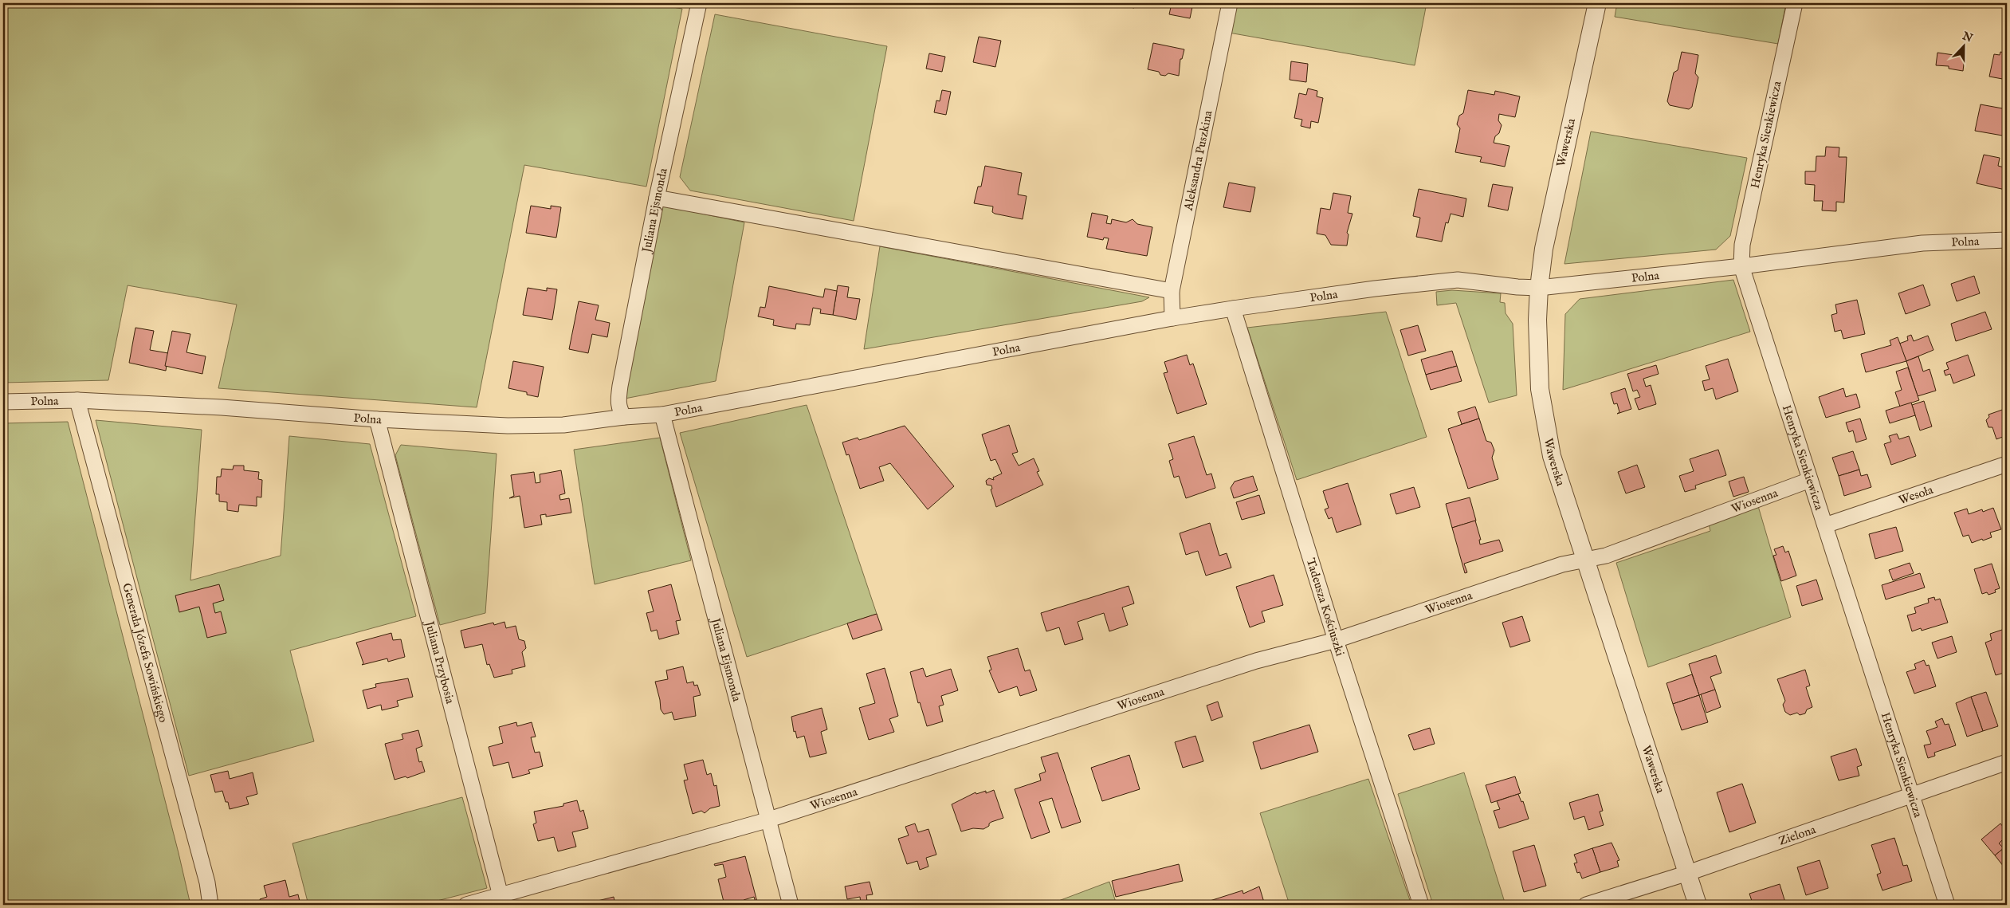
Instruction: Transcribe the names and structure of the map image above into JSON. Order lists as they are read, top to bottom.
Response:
{
  "streets": {
    "street": [
      "Henryka Sienkiewicza",
      "Wawerska",
      "Aleksandra Puszkina",
      "Juliana Ejsmonda",
      "Polna",
      "Wesoła",
      "Wiosenna",
      "Tadeusza Kościuszki",
      "Generała Józefa Sowińskiego",
      "Juliana Przybosia",
      "Zielona"
    ]
  },
  "crossings": [
    ["Henryka Sienkiewicza", "Polna"],
    ["Henryka Sienkiewicza", "Wesoła"],
    ["Henryka Sienkiewicza", "Wiosenna"],
    ["Henryka Sienkiewicza", "Zielona"],
    ["Wawerska", "Polna"],
    ["Wawerska", "Wiosenna"],
    ["Wawerska", "Zielona"],
    ["Aleksandra Puszkina", "Polna"],
    ["Juliana Ejsmonda", "Polna"],
    ["Juliana Ejsmonda", "Wiosenna"],
    ["Polna", "Tadeusza Kościuszki"],
    ["Polna", "Generała Józefa Sowińskiego"],
    ["Polna", "Juliana Przybosia"],
    ["Wiosenna", "Tadeusza Kościuszki"],
    ["Wiosenna", "Juliana Przybosia"]
  ],
  "north": "top"
}
